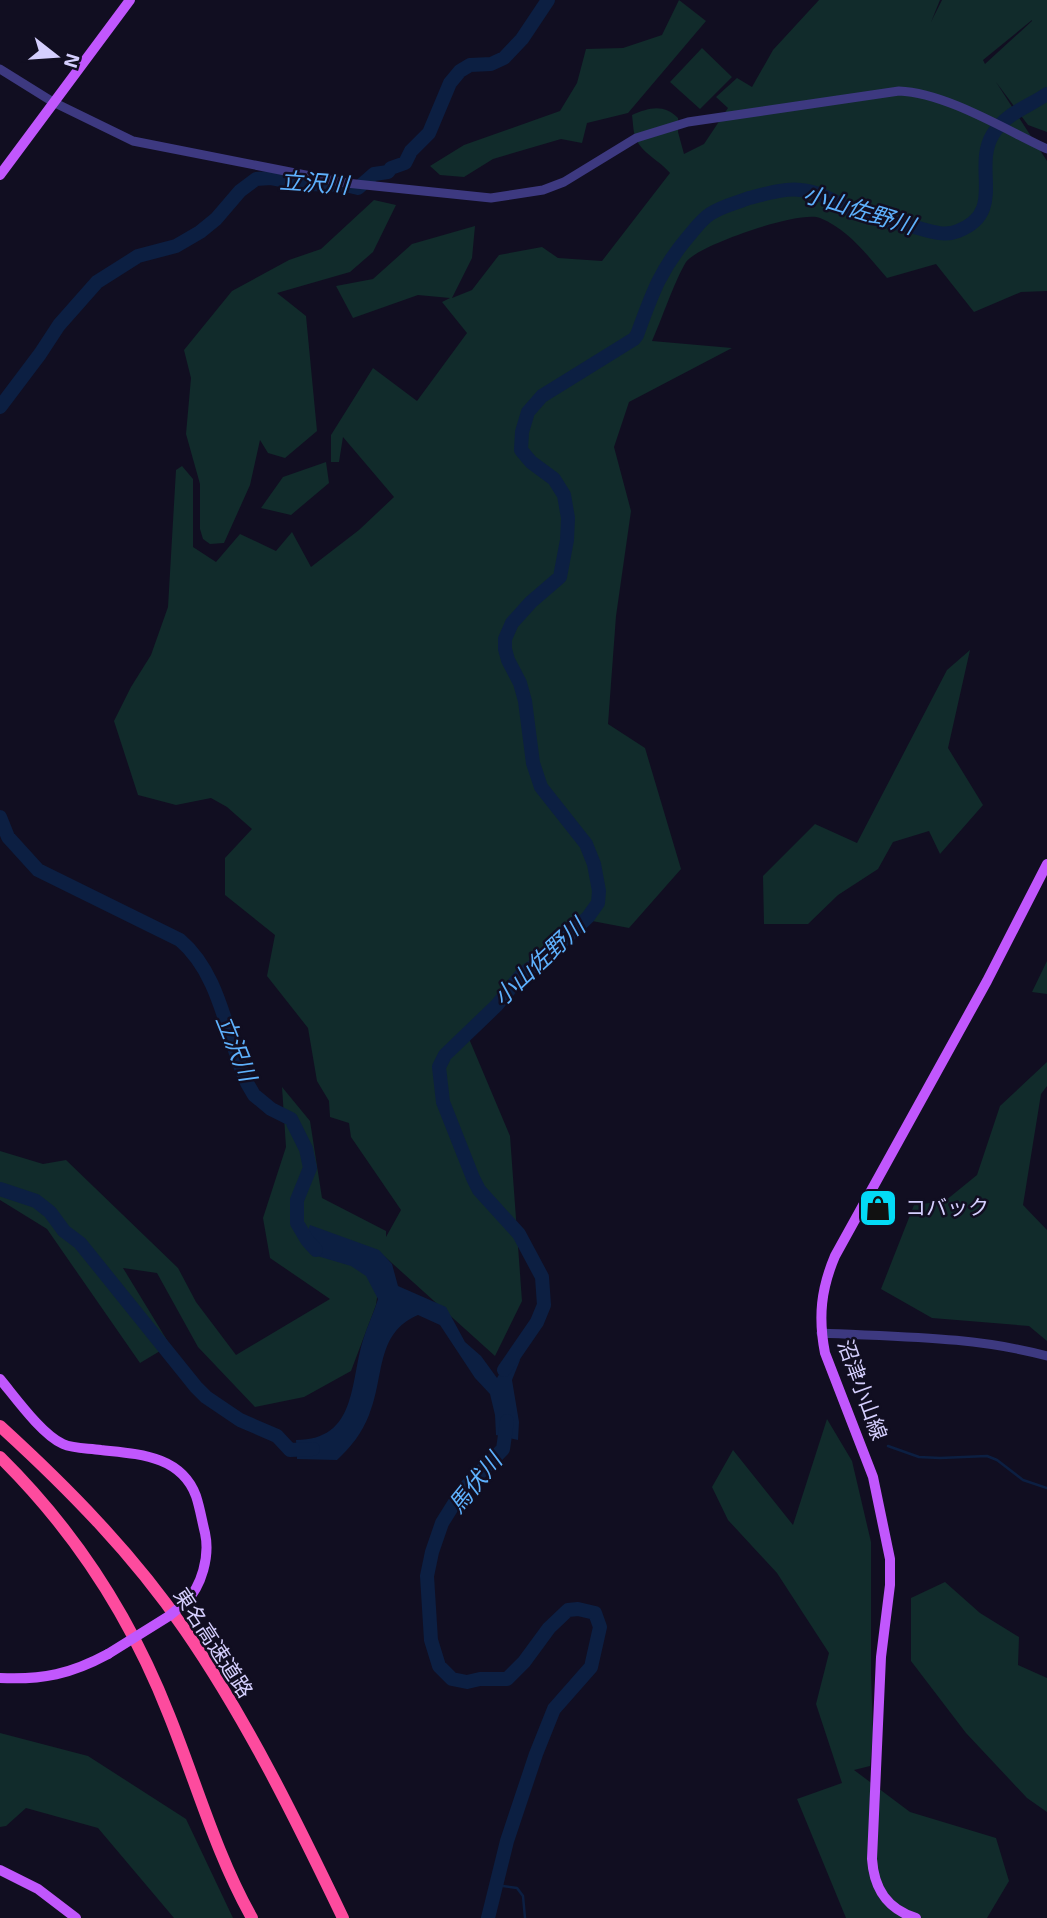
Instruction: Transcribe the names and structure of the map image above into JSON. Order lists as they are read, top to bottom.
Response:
{
  "streets": {
    "highway": ["東名高速道路"],
    "main road": ["沼津小山線"]
  },
  "water": ["立沢川", "小山佐野川", "馬伏川"],
  "places": {
    "shop": ["コバック"]
  },
  "north": "right"
}
